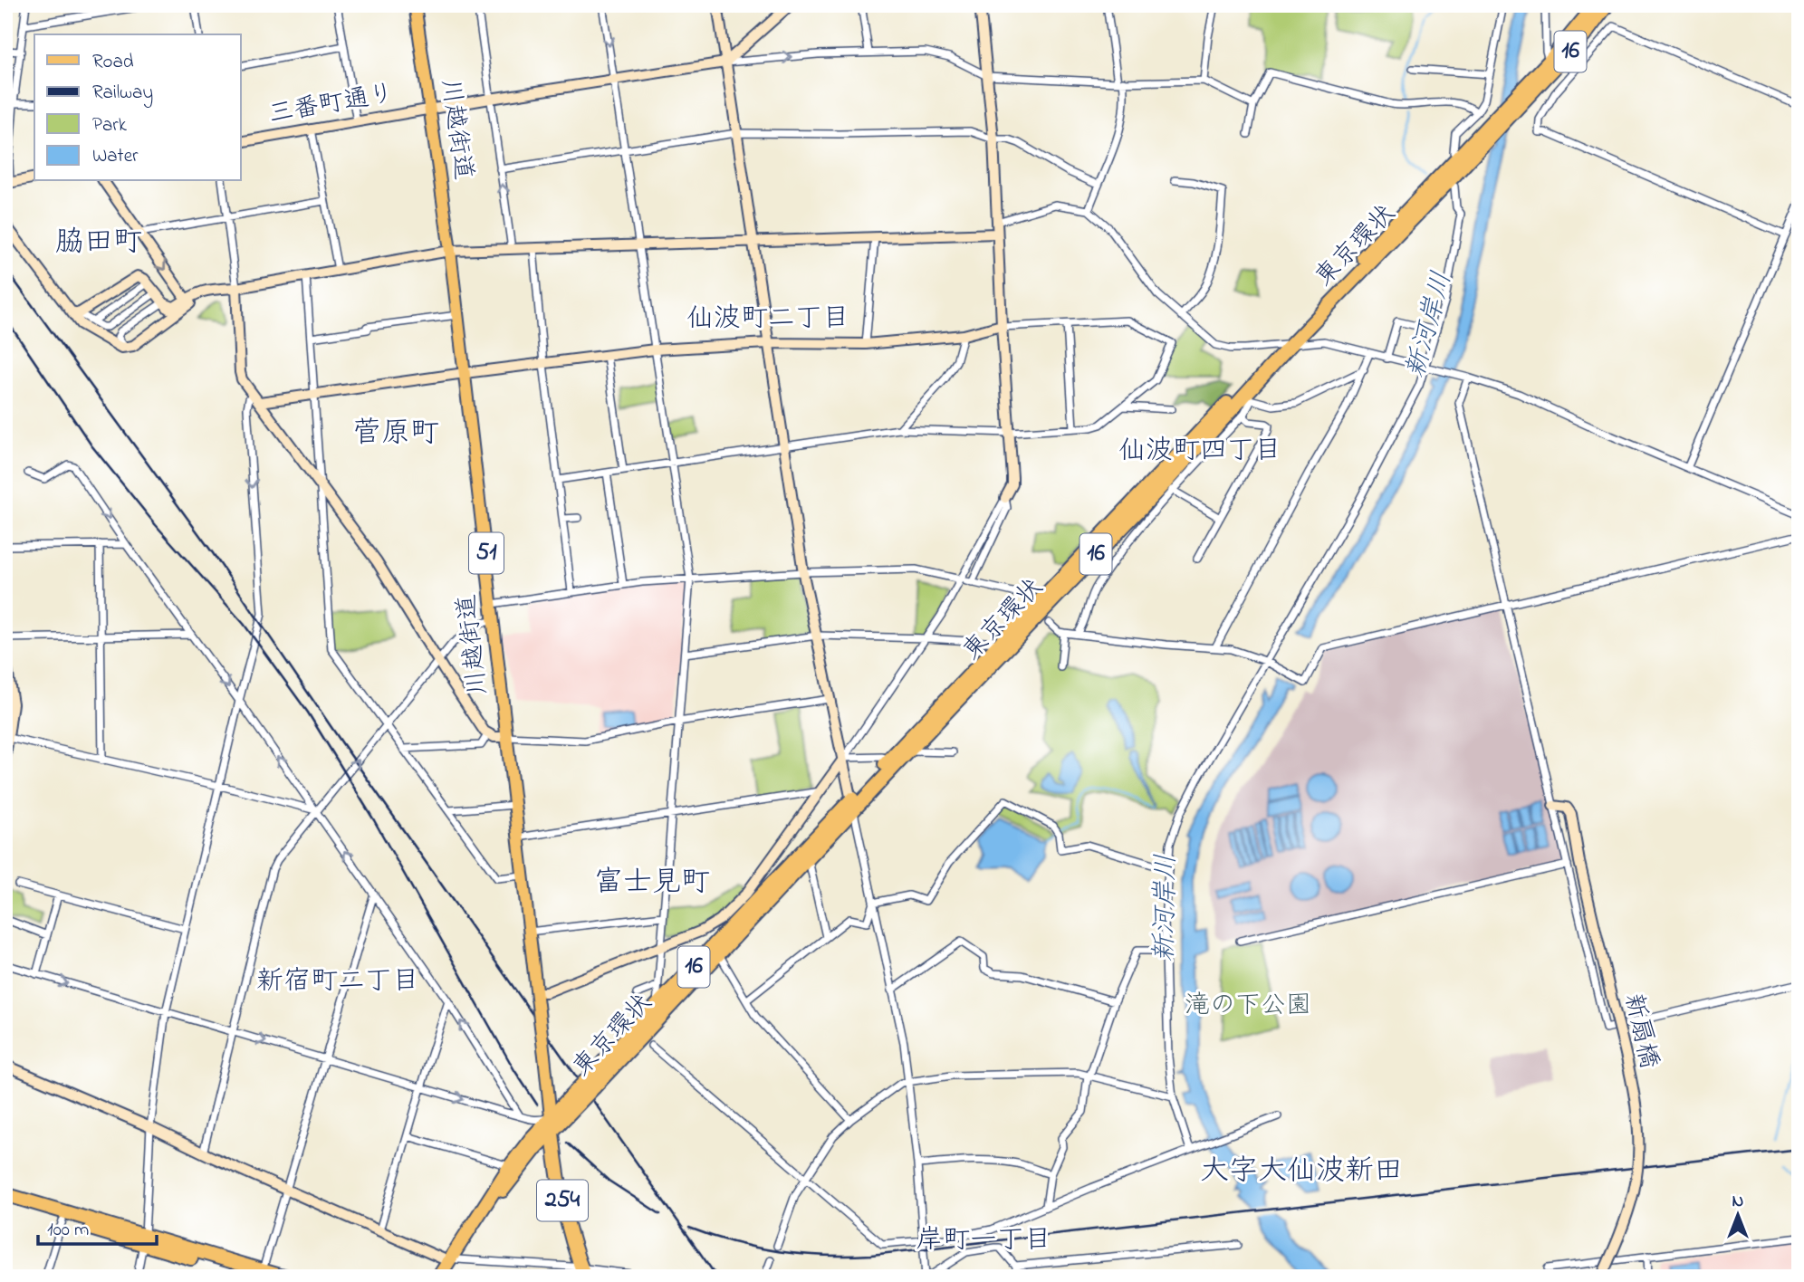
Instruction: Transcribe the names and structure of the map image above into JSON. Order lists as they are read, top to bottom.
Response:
{
  "streets": {
    "highway": [
      "16",
      "川越街道",
      "東京環状",
      "254"
    ],
    "main road": ["51"],
    "street": ["三番町通り", "新扇橋"]
  },
  "crossings": [
    ["三番町通り", "川越街道"],
    ["川越街道", "東京環状"]
  ],
  "districts": [
    "脇田町",
    "仙波町二丁目",
    "菅原町",
    "仙波町四丁目",
    "富士見町",
    "新宿町二丁目",
    "大字大仙波新田",
    "岸町一丁目"
  ],
  "water": ["新河岸川"],
  "parks": ["滝の下公園"],
  "legend": [
    "Road",
    "Railway",
    "Park",
    "Water"
  ],
  "scale_bar": "100 m",
  "north": "top"
}
